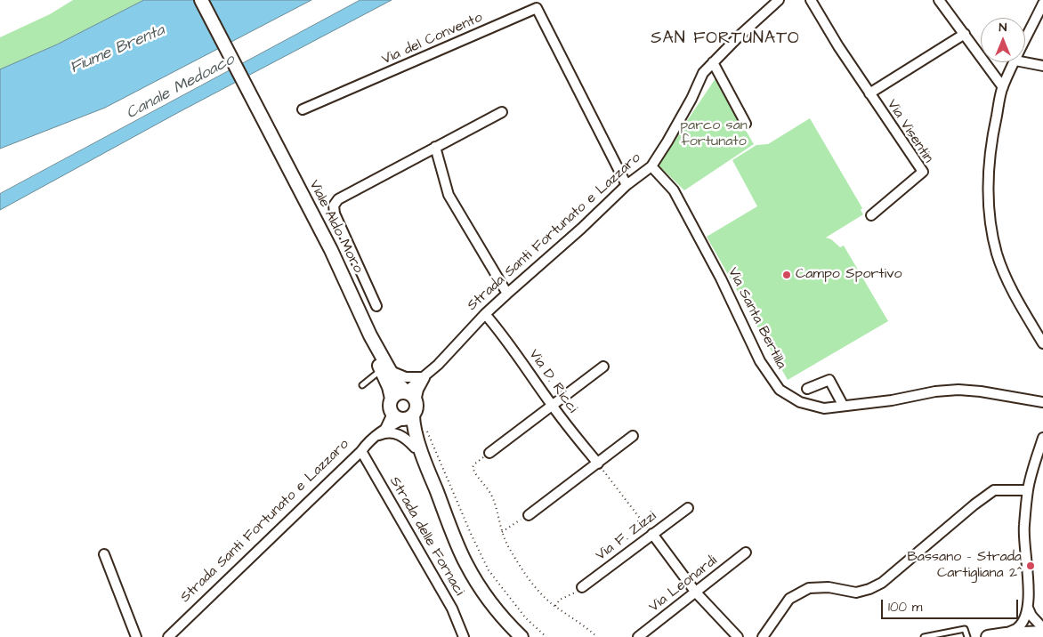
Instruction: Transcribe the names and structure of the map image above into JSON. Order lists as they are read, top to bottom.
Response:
{
  "streets": {
    "main road": ["Viale Aldo Moro", "Strada Santi Fortunato e Lazzaro"],
    "street": [
      "Via del Convento",
      "Via Visentin",
      "Via Santa Bertilla",
      "Via D. Ricci",
      "Strada delle Fornaci",
      "Via F. Zizzi",
      "Via Leonardi"
    ]
  },
  "crossings": [
    ["Via del Convento", "Strada Santi Fortunato e Lazzaro"],
    ["Viale Aldo Moro", "Strada Santi Fortunato e Lazzaro"],
    ["Strada Santi Fortunato e Lazzaro", "Via Santa Bertilla"],
    ["Strada Santi Fortunato e Lazzaro", "Via D. Ricci"],
    ["Strada Santi Fortunato e Lazzaro", "Strada delle Fornaci"]
  ],
  "districts": ["SAN FORTUNATO"],
  "water": ["Fiume Brenta", "Canale Medoaco"],
  "parks": ["parco san fortunato"],
  "places": ["Campo Sportivo", "Bassano - Strada Cartigliana 2^"],
  "scale_bar": "100 m",
  "north": "top"
}
